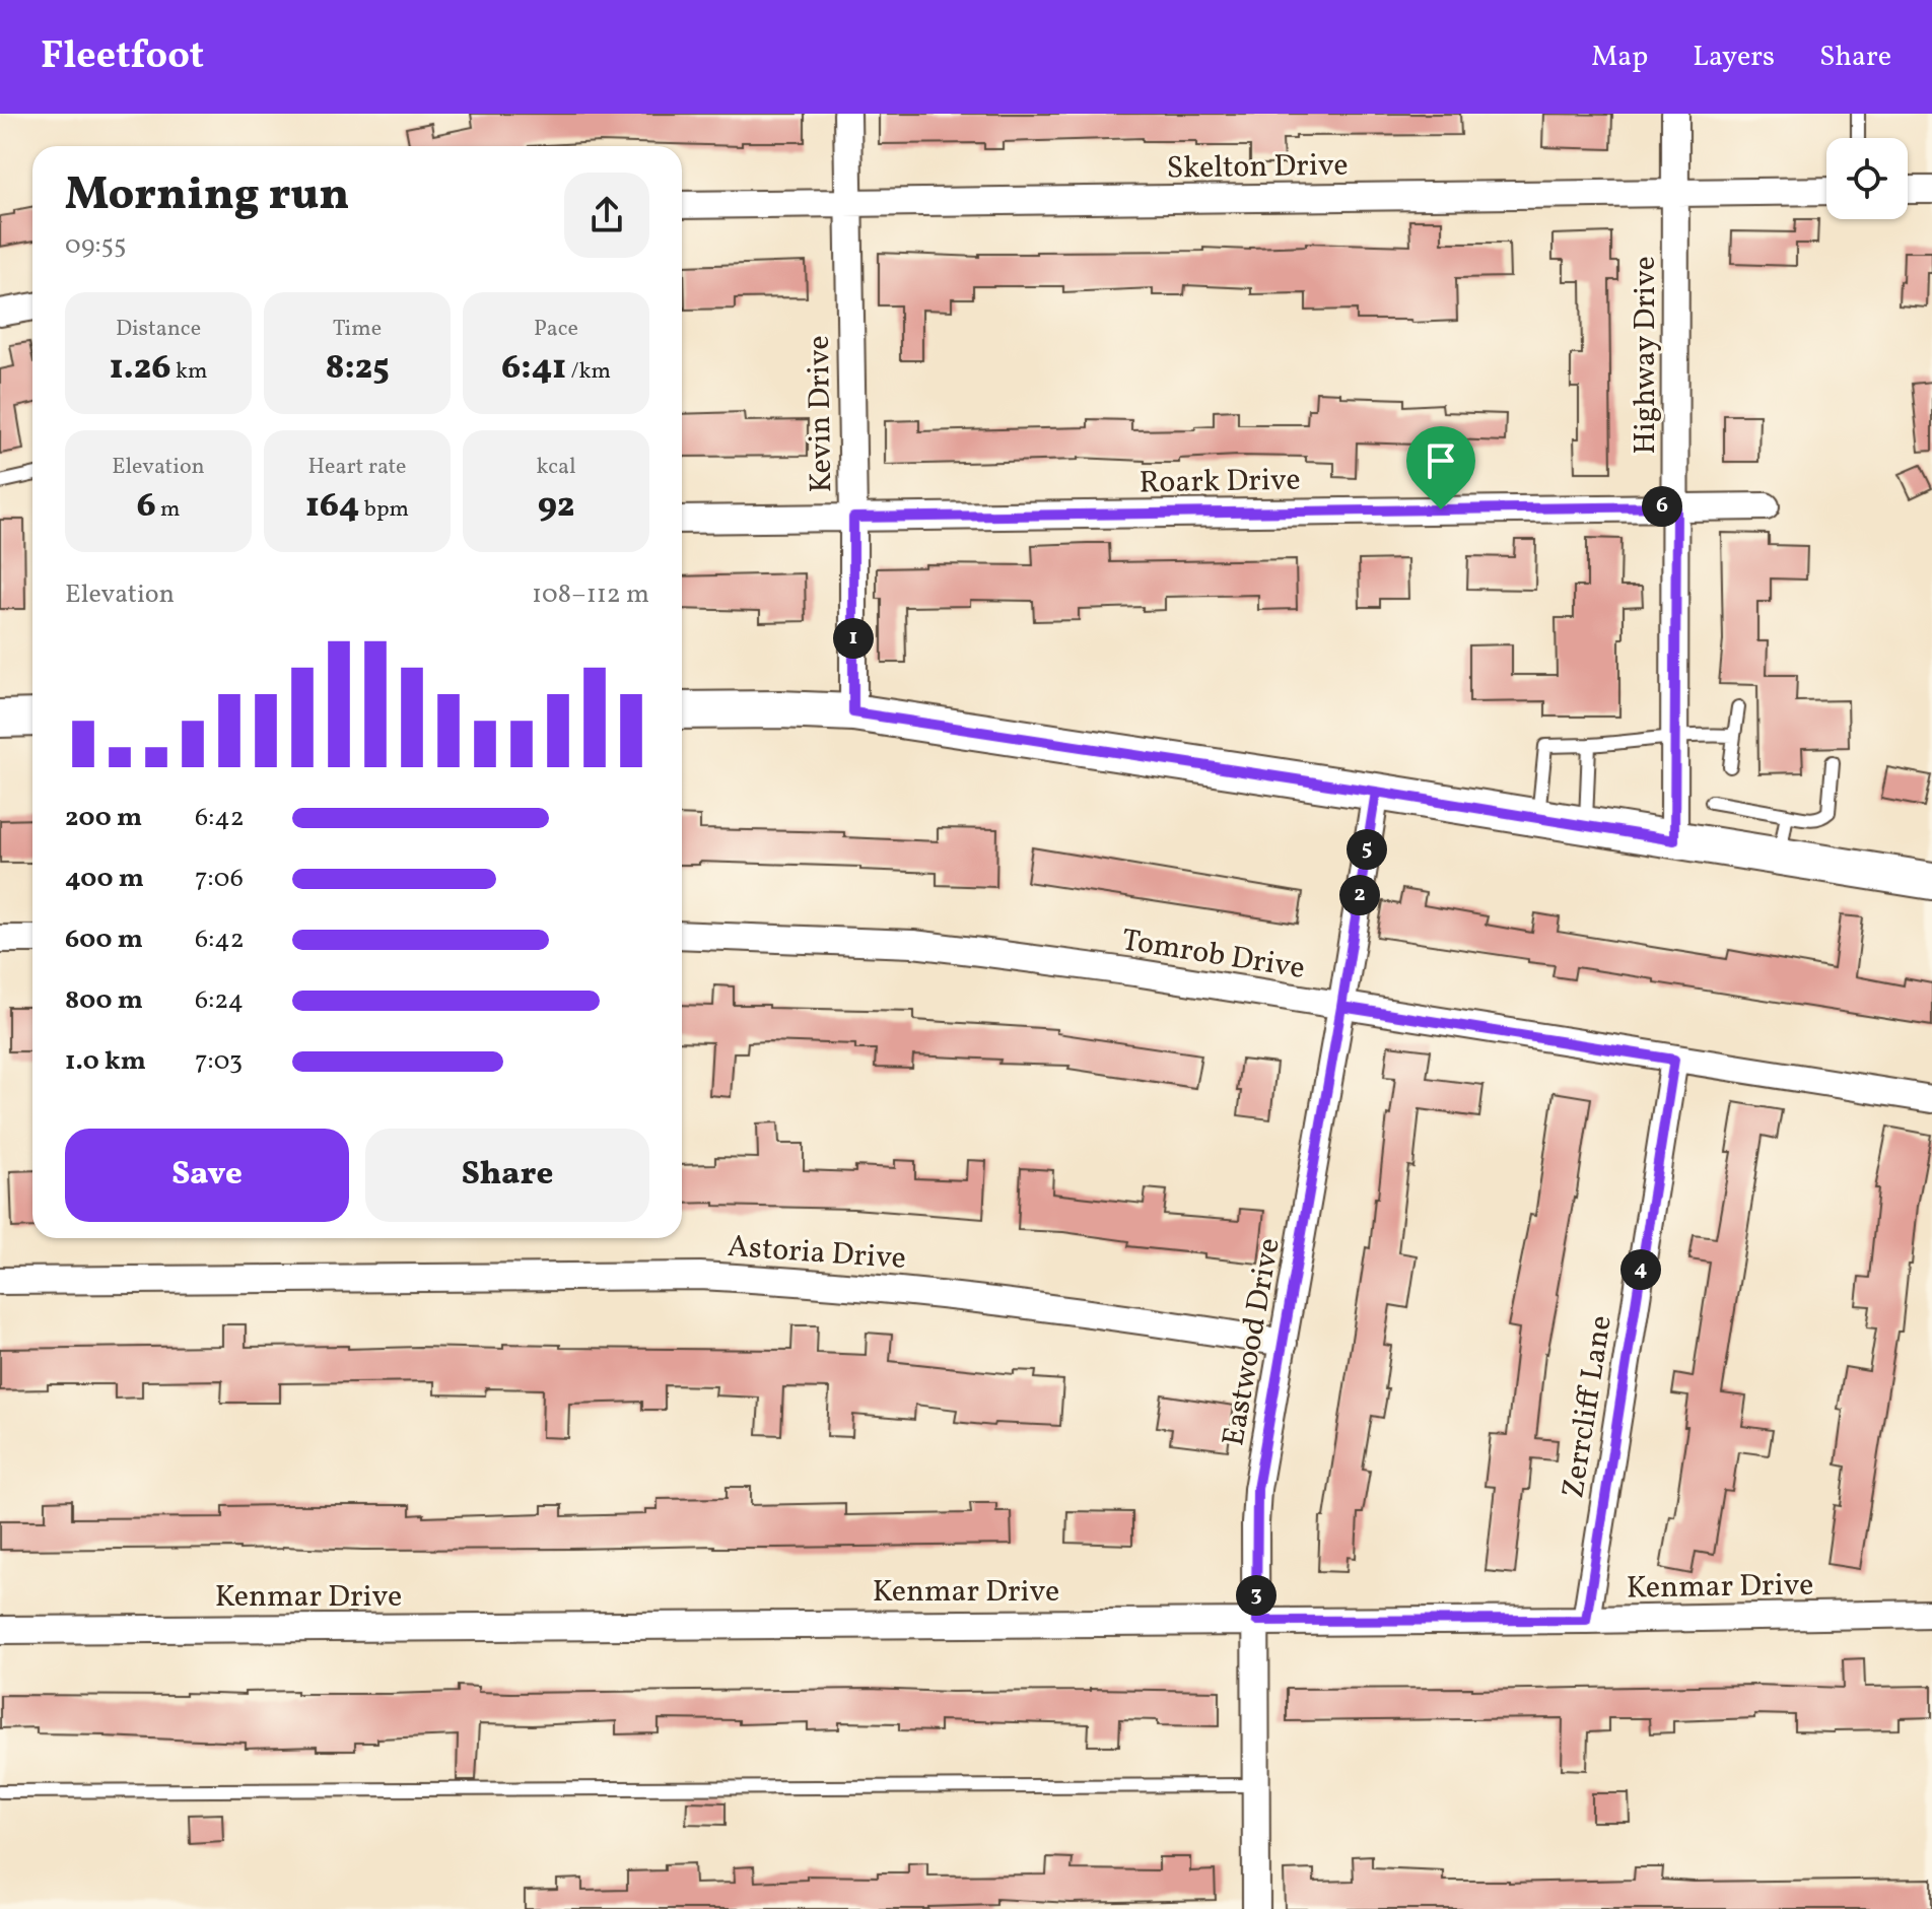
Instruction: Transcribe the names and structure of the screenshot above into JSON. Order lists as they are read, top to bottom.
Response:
{
  "streets": {
    "street": [
      "Skelton Drive",
      "Highway Drive",
      "Kevin Drive",
      "Roark Drive",
      "Tomrob Drive",
      "Astoria Drive",
      "Eastwood Drive",
      "Zerrcliff Lane",
      "Kenmar Drive"
    ]
  },
  "crossings": [
    ["Skelton Drive", "Highway Drive"],
    ["Skelton Drive", "Kevin Drive"],
    ["Highway Drive", "Roark Drive"],
    ["Kevin Drive", "Roark Drive"],
    ["Tomrob Drive", "Eastwood Drive"],
    ["Tomrob Drive", "Zerrcliff Lane"],
    ["Astoria Drive", "Eastwood Drive"],
    ["Eastwood Drive", "Kenmar Drive"],
    ["Zerrcliff Lane", "Kenmar Drive"]
  ],
  "page": {
    "header": "Fleetfoot",
    "nav": ["Map", "Layers", "Share"],
    "heading": ["Morning run", "09:55"],
    "stats": [
      ["Distance", "1.26 km"],
      ["Time", "8:25"],
      ["Pace", "6:41 /km"],
      ["Elevation", "6 m"],
      ["Heart rate", "164 bpm"],
      ["kcal", "92"]
    ],
    "pins": [
      "6",
      "1",
      "5",
      "2",
      "4",
      "3"
    ],
    "chart": ["Elevation", "108–112 m"],
    "list": [
      {
        "name": "200 m",
        "note": "6:42"
      },
      {
        "name": "400 m",
        "note": "7:06"
      },
      {
        "name": "600 m",
        "note": "6:42"
      },
      {
        "name": "800 m",
        "note": "6:24"
      },
      {
        "name": "1.0 km",
        "note": "7:03"
      }
    ],
    "buttons": ["Save", "Share"]
  }
}
